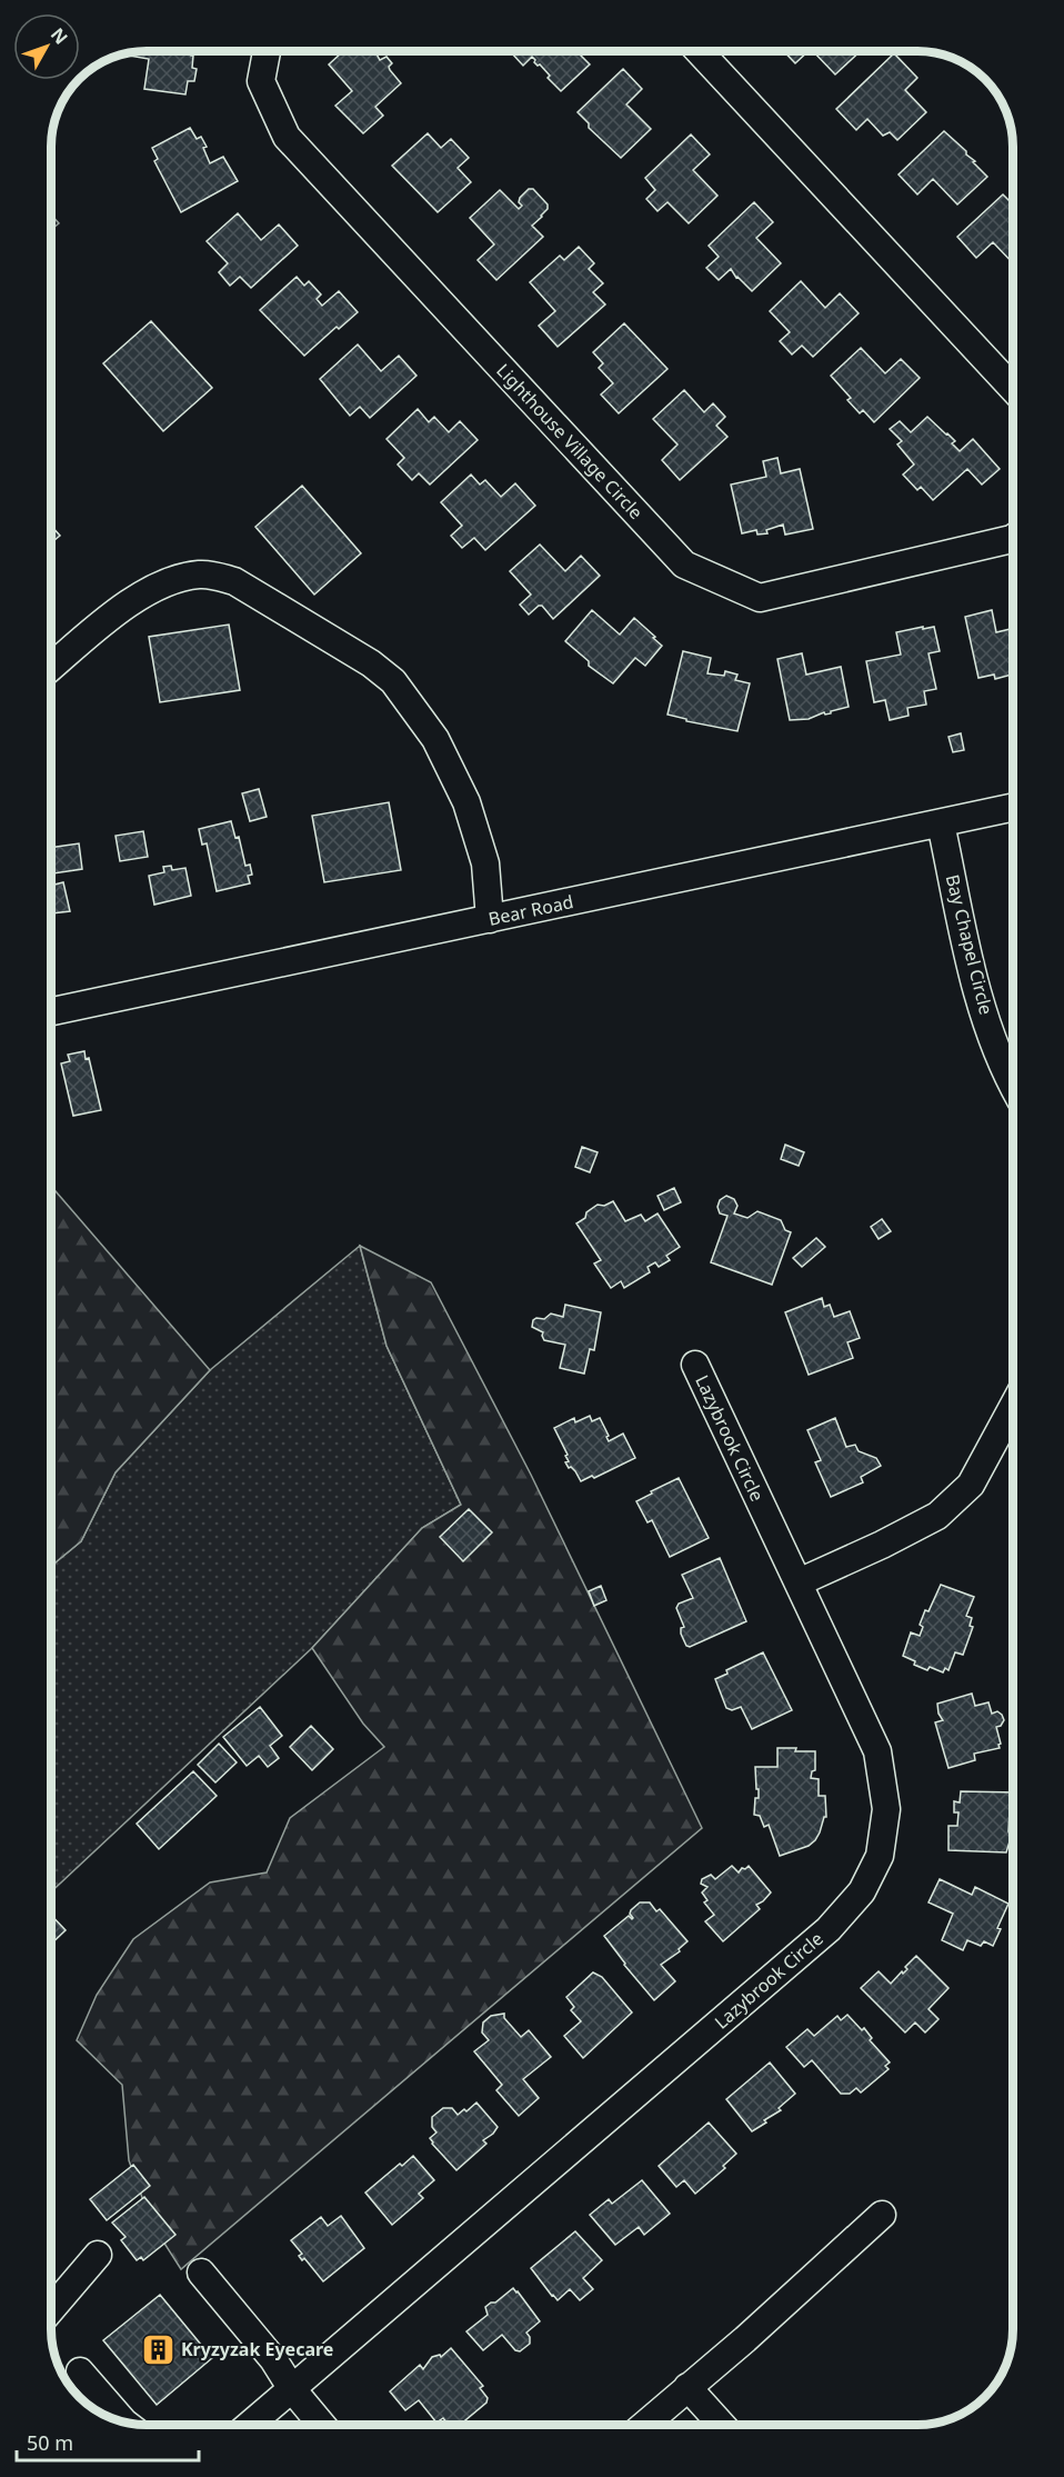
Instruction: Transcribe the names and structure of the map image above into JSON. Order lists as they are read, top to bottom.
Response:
{
  "streets": {
    "street": [
      "Lighthouse Village Circle",
      "Bear Road",
      "Bay Chapel Circle",
      "Lazybrook Circle"
    ]
  },
  "crossings": [
    ["Bear Road", "Bay Chapel Circle"]
  ],
  "places": {
    "building": ["Kryzyzak Eyecare"]
  },
  "scale_bar": "50 m",
  "north": "top right"
}
